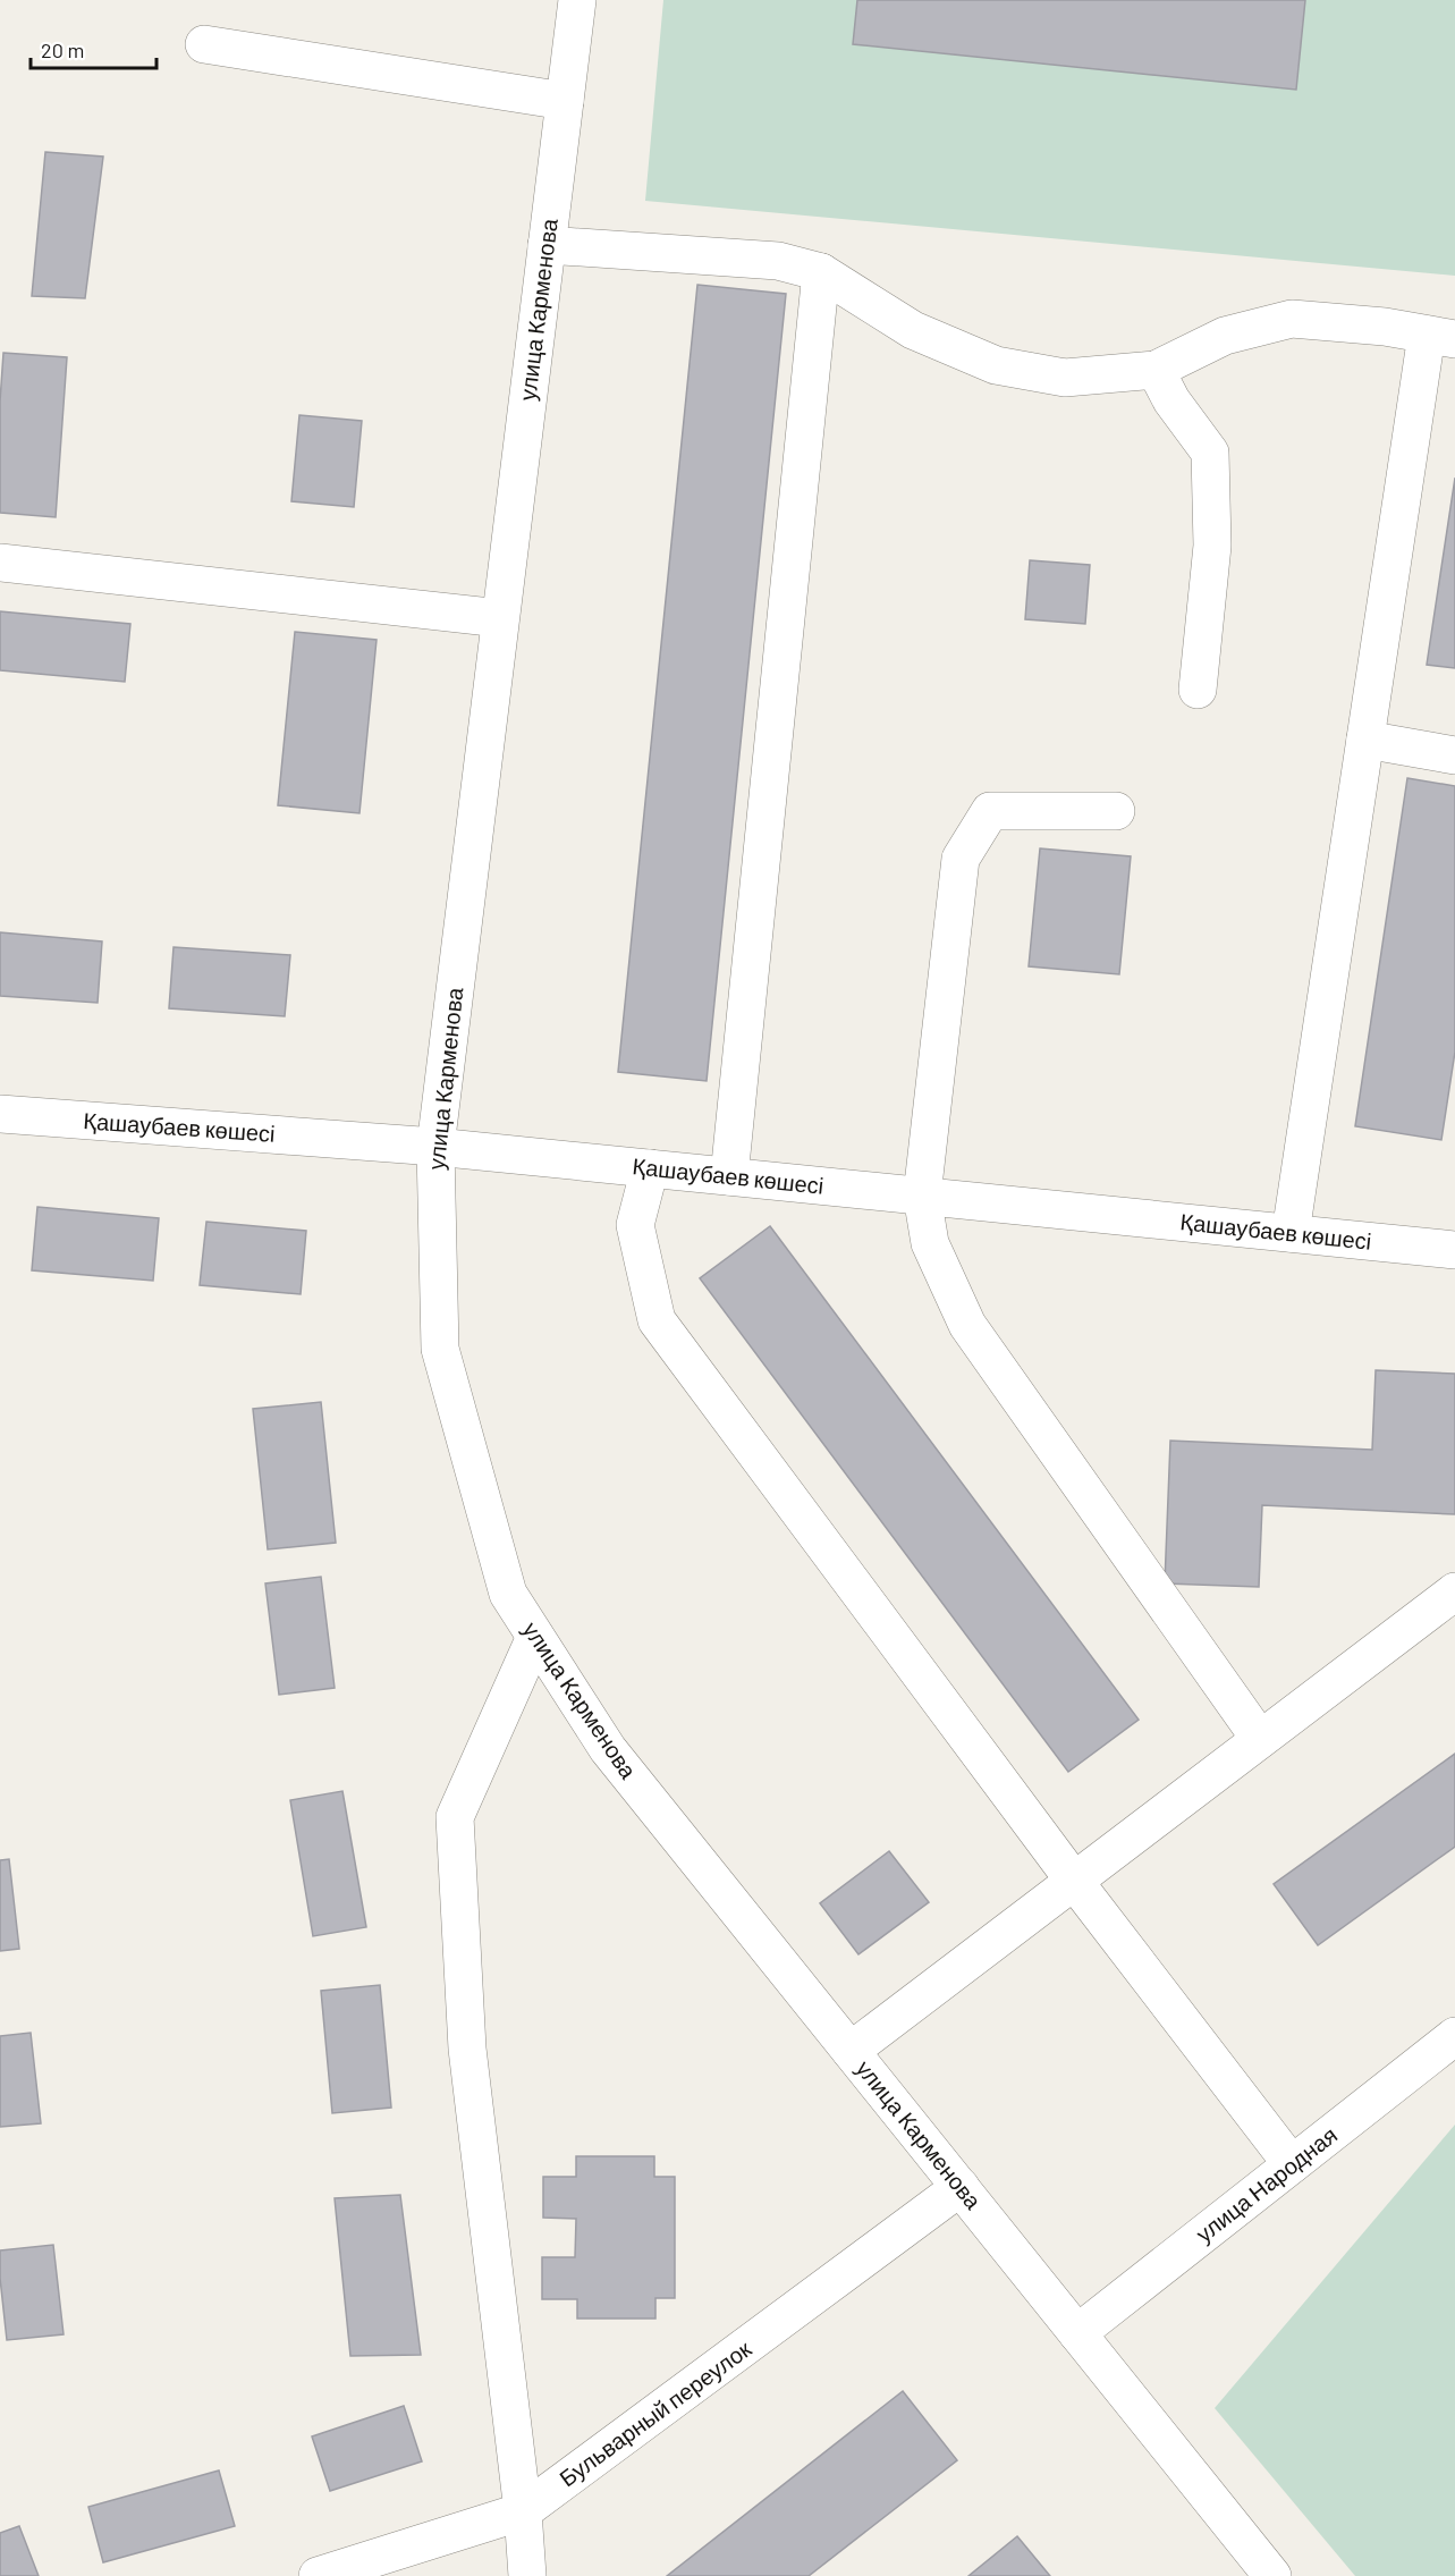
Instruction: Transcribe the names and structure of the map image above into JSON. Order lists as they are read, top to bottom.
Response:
{
  "streets": {
    "street": [
      "улица Карменова",
      "Қашаубаев көшесі",
      "улица Народная",
      "Бульварный переулок"
    ]
  },
  "crossings": [
    ["улица Карменова", "Қашаубаев көшесі"],
    ["улица Карменова", "улица Народная"],
    ["улица Карменова", "Бульварный переулок"]
  ],
  "scale_bar": "20 m"
}
